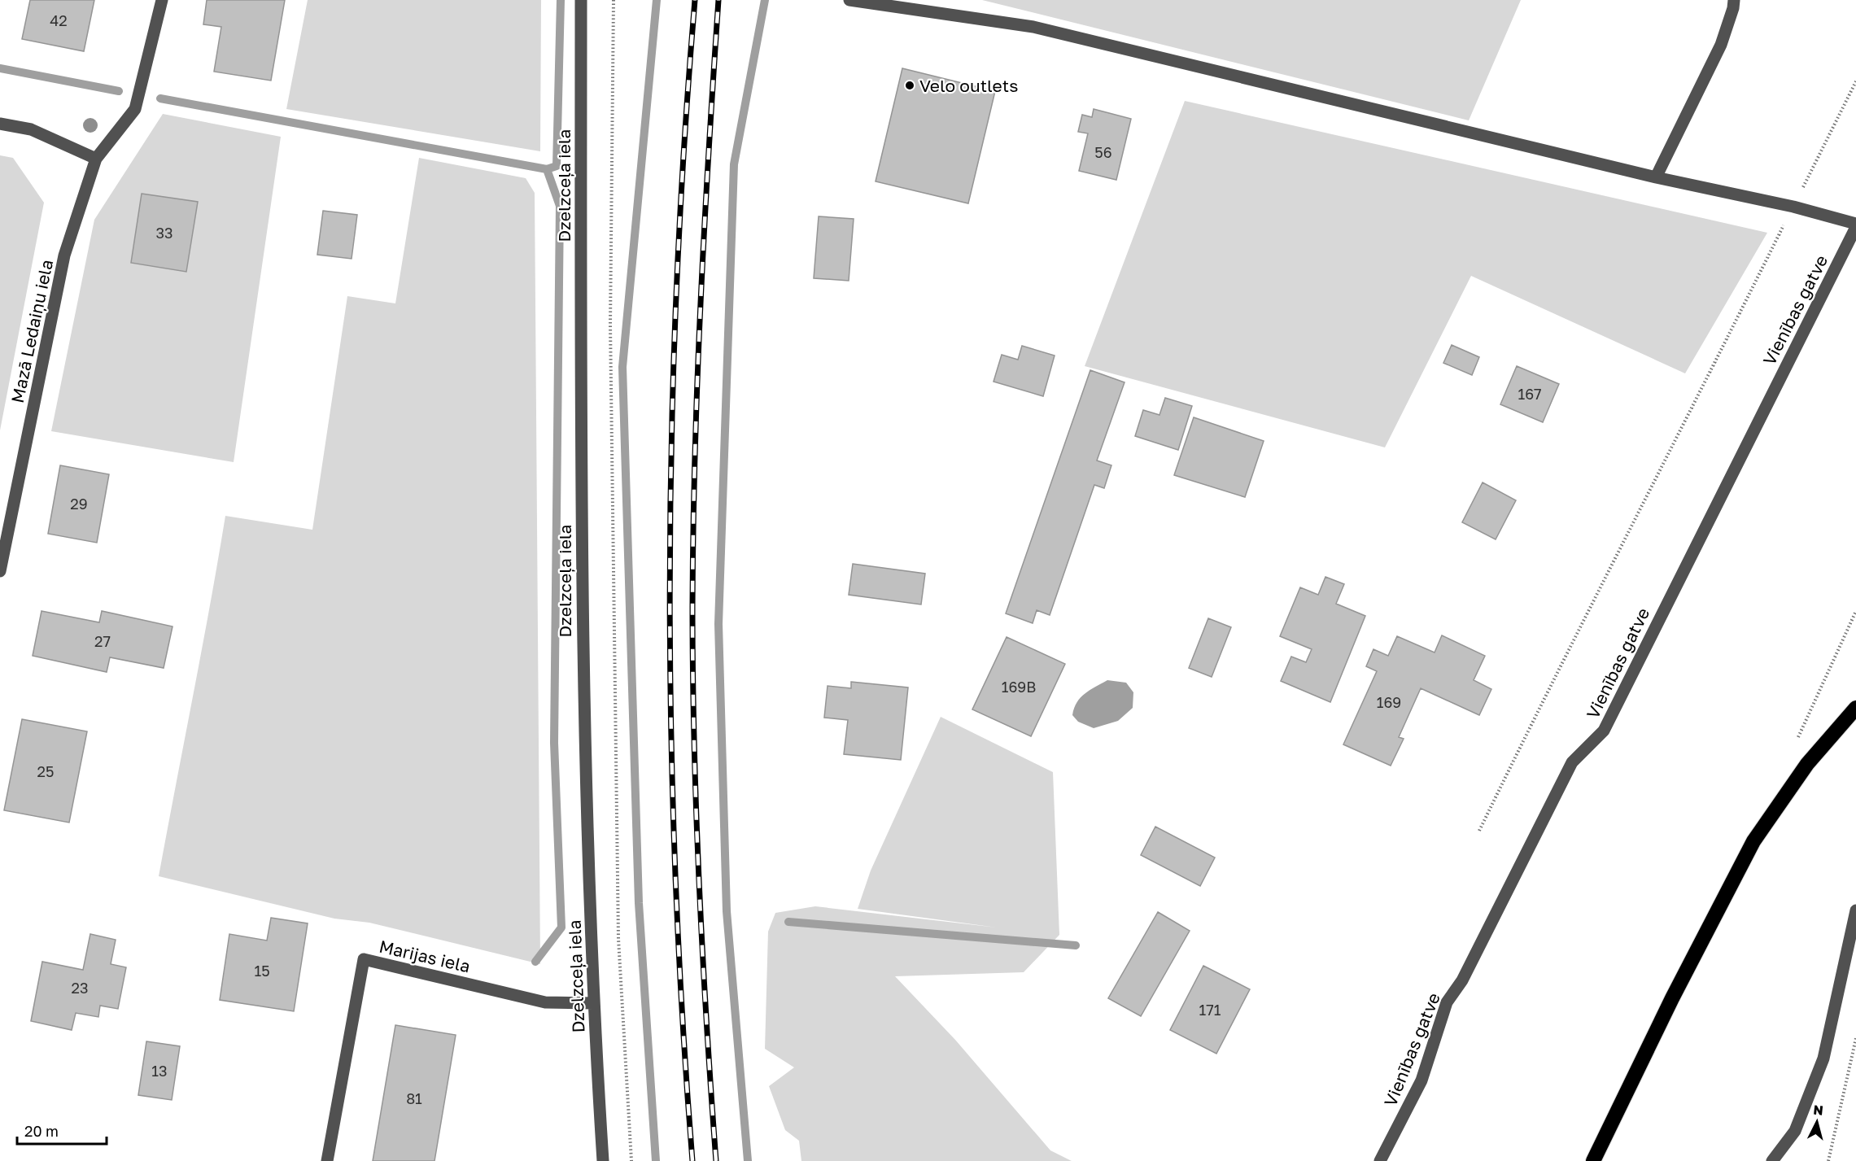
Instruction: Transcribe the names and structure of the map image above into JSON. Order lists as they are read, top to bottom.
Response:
{
  "streets": {
    "street": [
      "Dzelzceļa iela",
      "Vienības gatve",
      "Mazā Ledaiņu iela",
      "Marijas iela"
    ]
  },
  "crossings": [
    ["Dzelzceļa iela", "Marijas iela"]
  ],
  "places": ["Velo outlets"],
  "house_numbers": [
    "42",
    "56",
    "33",
    "167",
    "29",
    "27",
    "169B",
    "169",
    "25",
    "15",
    "23",
    "171",
    "13",
    "81"
  ],
  "scale_bar": "20 m",
  "north": "top"
}
